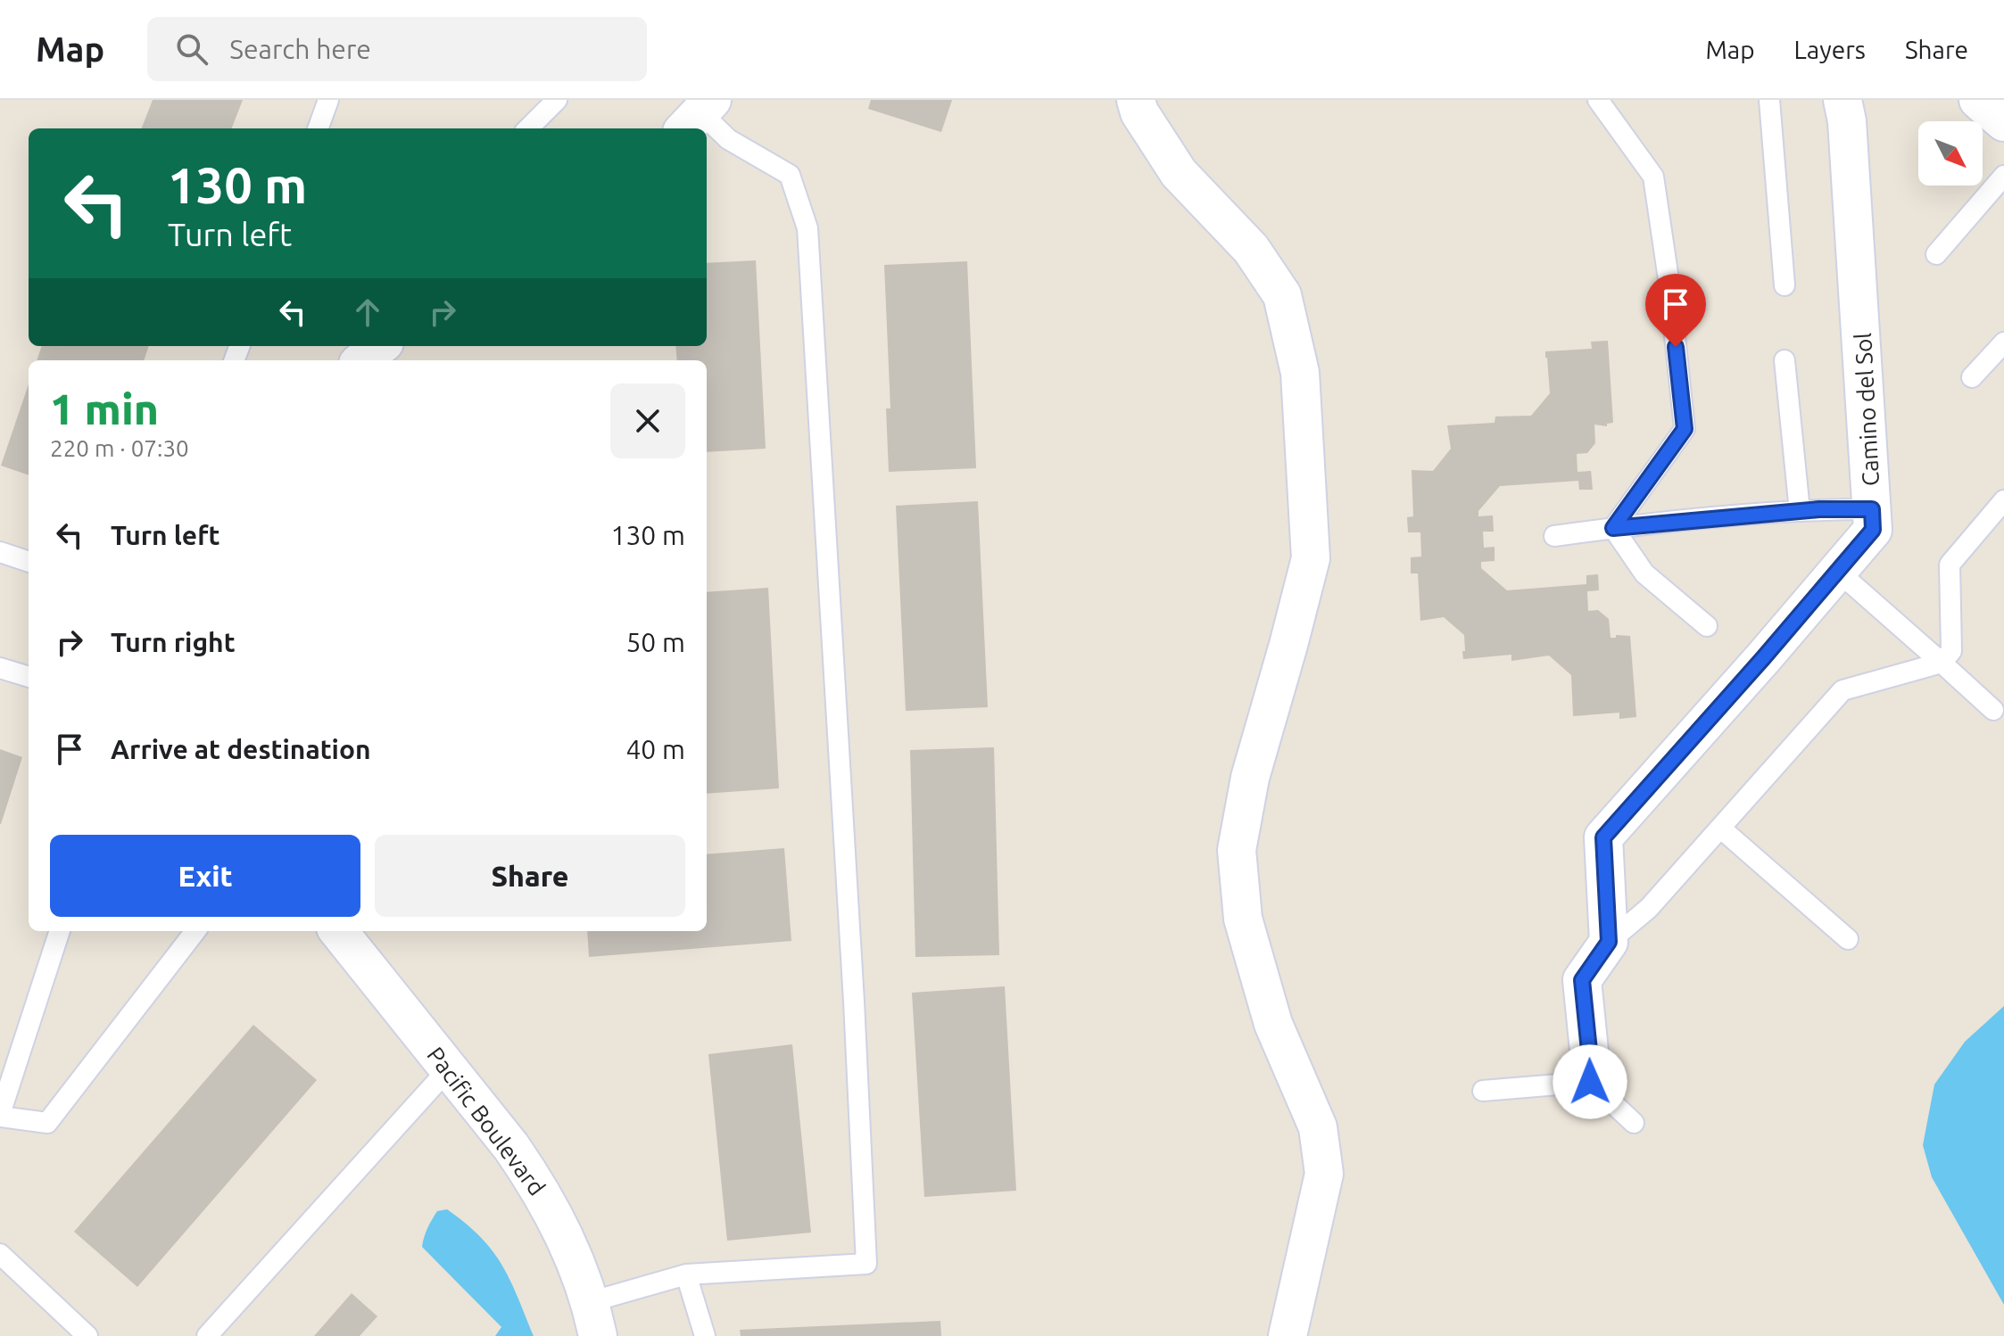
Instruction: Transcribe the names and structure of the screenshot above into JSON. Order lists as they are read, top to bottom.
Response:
{
  "streets": {
    "street": ["Camino del Sol", "Pacific Boulevard"]
  },
  "north": "bottom right",
  "page": {
    "header": "Map",
    "search": "Search here",
    "nav": ["Map", "Layers", "Share"],
    "turn": ["130 m", "Turn left"],
    "heading": ["1 min", "220 m · 07:30"],
    "list": [
      {
        "name": "Turn left",
        "value": "130 m"
      },
      {
        "name": "Turn right",
        "value": "50 m"
      },
      {
        "name": "Arrive at destination",
        "value": "40 m"
      }
    ],
    "buttons": ["Exit", "Share"]
  }
}
